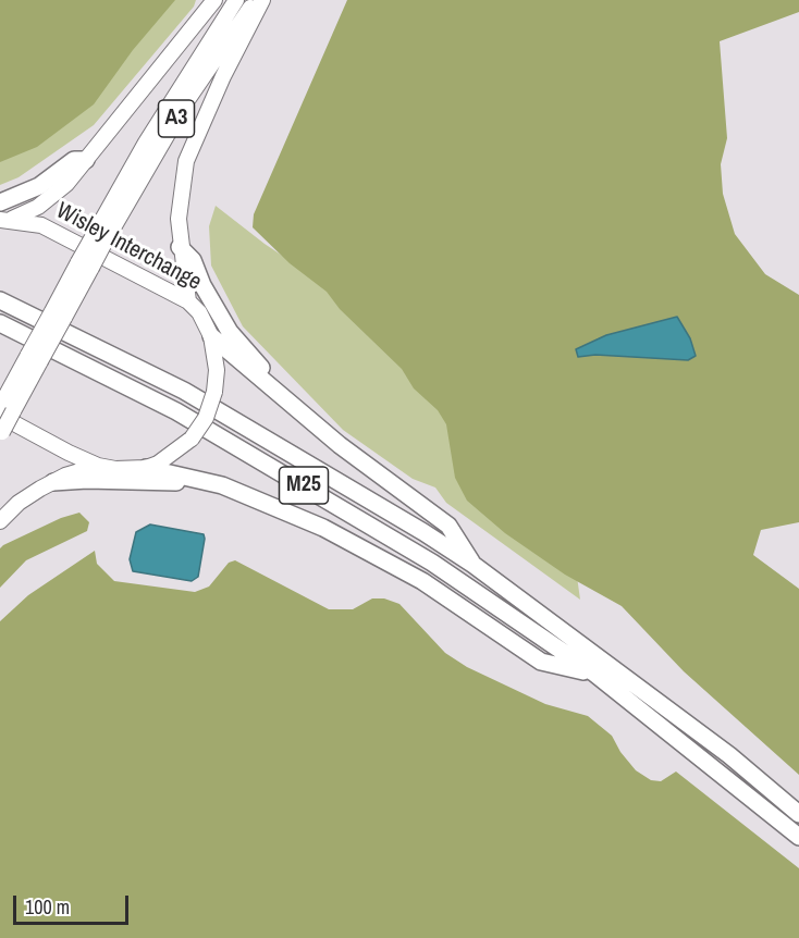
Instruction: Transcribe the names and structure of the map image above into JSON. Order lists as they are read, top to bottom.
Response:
{
  "streets": {
    "highway": ["A3", "Wisley Interchange", "M25"]
  },
  "crossings": [
    ["A3", "Wisley Interchange"],
    ["A3", "M25"],
    ["Wisley Interchange", "M25"]
  ],
  "scale_bar": "100 m"
}
